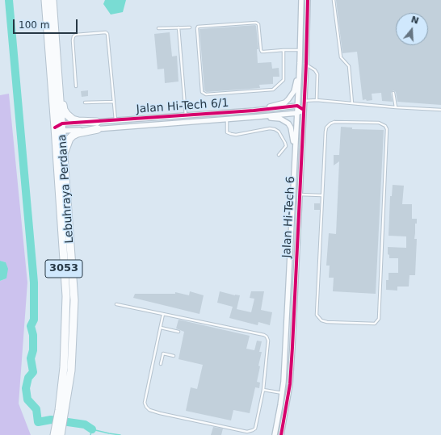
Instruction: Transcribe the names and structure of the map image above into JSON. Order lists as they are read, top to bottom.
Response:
{
  "streets": {
    "main road": ["Lebuhraya Perdana", "3053"],
    "street": ["Jalan Hi-Tech 6/1", "Jalan Hi-Tech 6"]
  },
  "crossings": [
    ["Jalan Hi-Tech 6/1", "Lebuhraya Perdana"],
    ["Jalan Hi-Tech 6/1", "Jalan Hi-Tech 6"]
  ],
  "scale_bar": "100 m",
  "north": "top"
}
